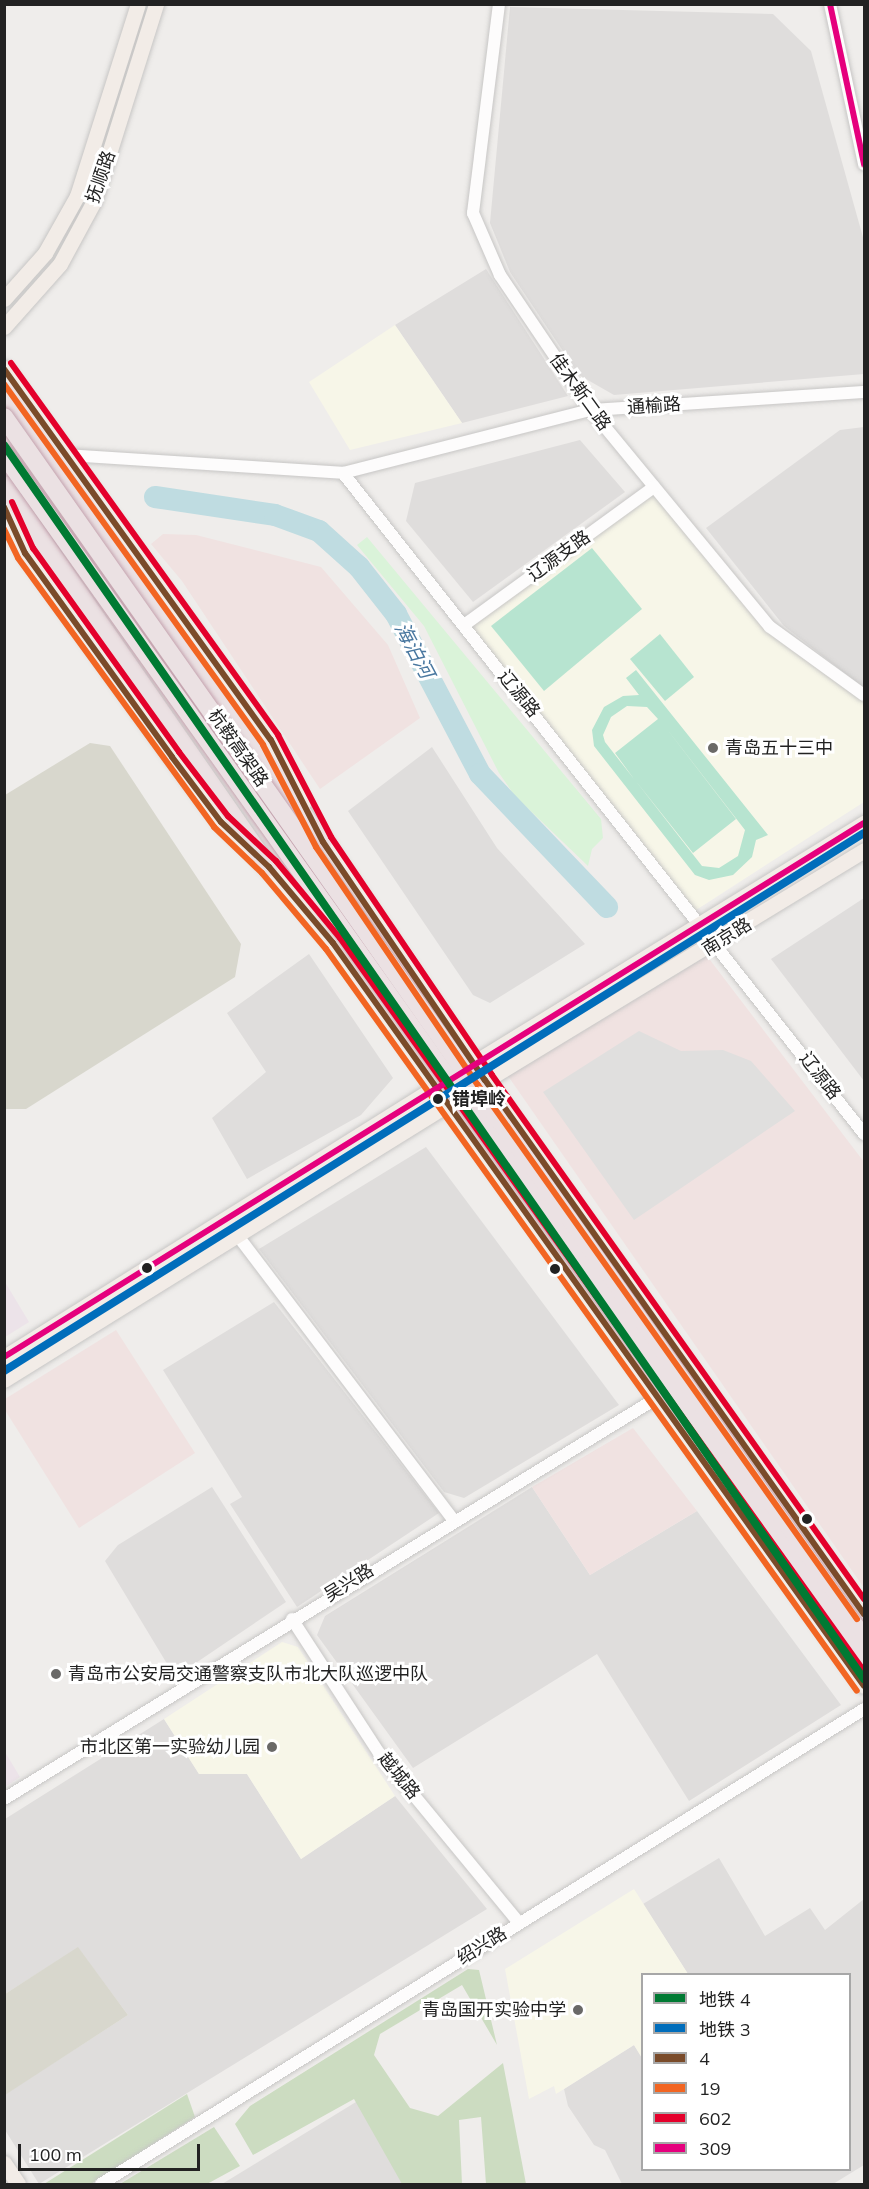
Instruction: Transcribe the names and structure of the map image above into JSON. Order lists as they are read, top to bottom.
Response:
{
  "streets": {
    "highway": ["杭鞍高架路"],
    "main road": ["抚顺路", "南京路"],
    "street": [
      "佳木斯二路",
      "通榆路",
      "辽源支路",
      "辽源路",
      "吴兴路",
      "越城路",
      "绍兴路"
    ]
  },
  "crossings": [
    ["佳木斯二路", "通榆路"],
    ["佳木斯二路", "辽源支路"],
    ["通榆路", "辽源路"],
    ["辽源支路", "辽源路"],
    ["辽源路", "南京路"],
    ["吴兴路", "越城路"],
    ["越城路", "绍兴路"]
  ],
  "water": ["海泊河"],
  "places": [
    "青岛五十三中",
    "错埠岭",
    "青岛市公安局交通警察支队市北大队巡逻中队",
    "市北区第一实验幼儿园",
    "青岛国开实验中学"
  ],
  "lines": [
    "transit line 309",
    "transit line 602",
    "transit line 4",
    "transit line 19",
    "metro line 4",
    "metro line 3"
  ],
  "legend": [
    "地铁 4",
    "地铁 3",
    "4",
    "19",
    "602",
    "309"
  ],
  "scale_bar": "100 m"
}
